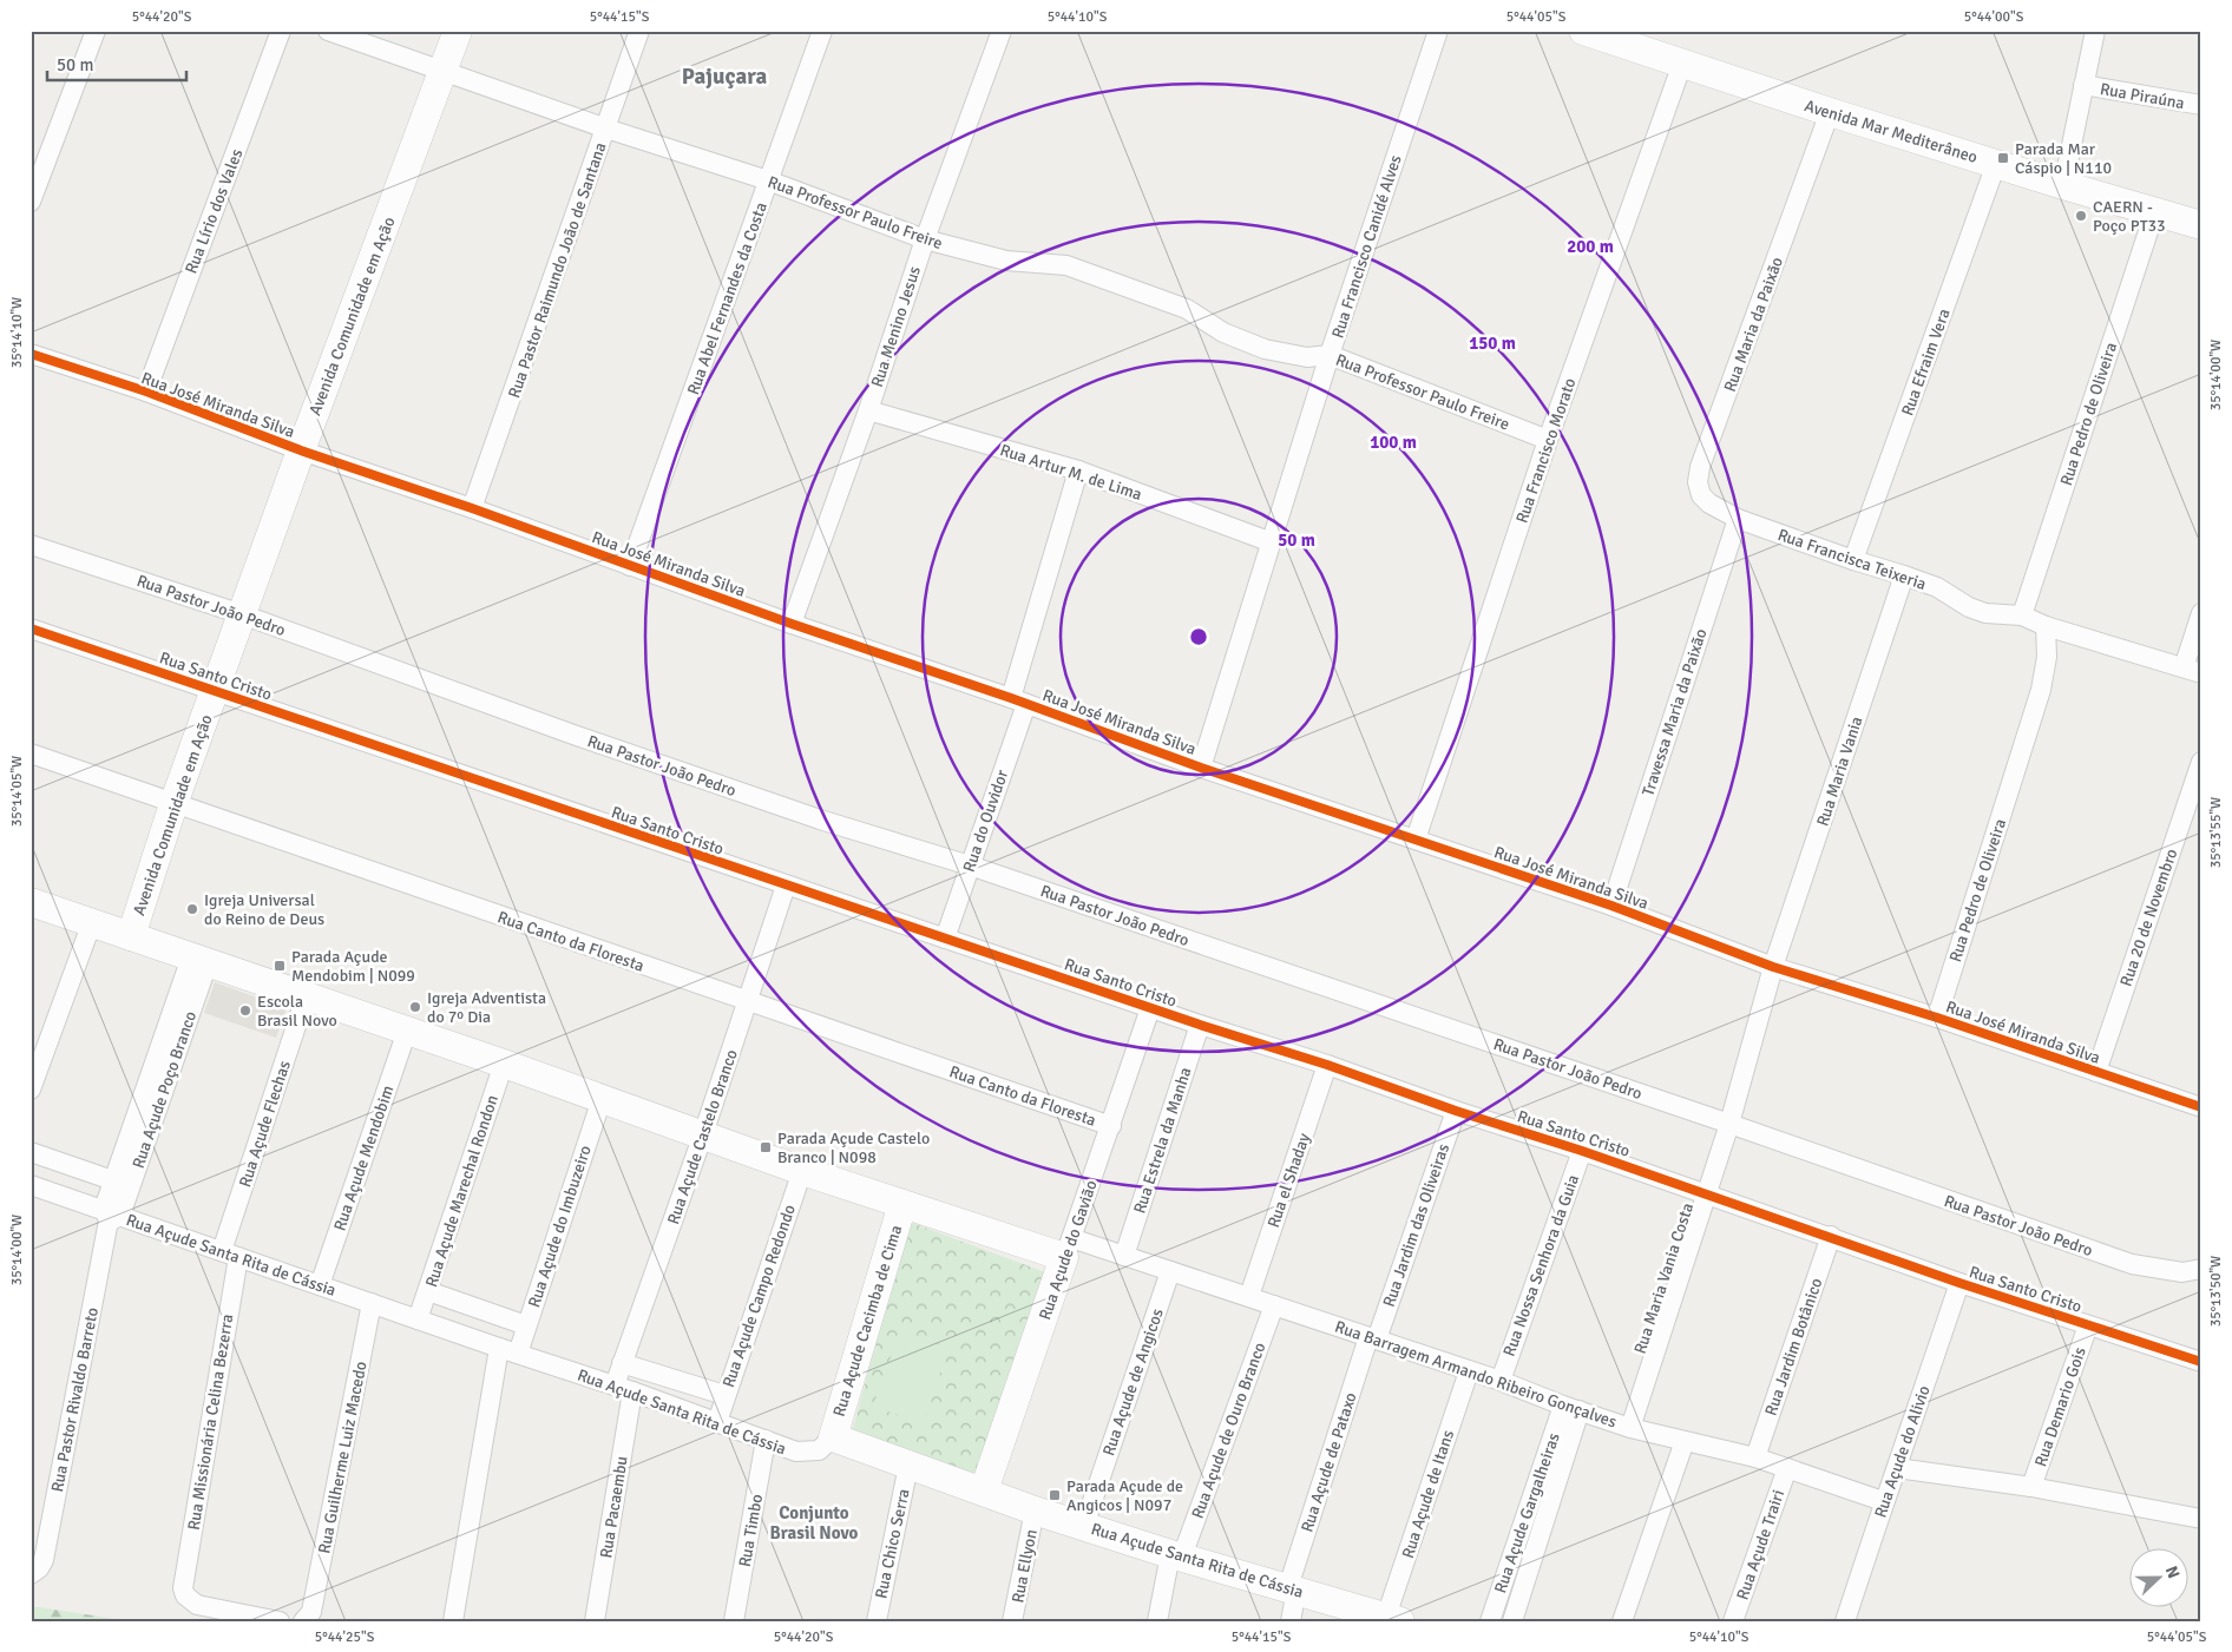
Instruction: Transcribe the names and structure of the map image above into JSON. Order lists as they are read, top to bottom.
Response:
{
  "streets": {
    "street": [
      "Rua Piraúna",
      "Avenida Mar Mediterâneo",
      "Rua Lírio dos Vales",
      "Rua Professor Paulo Freire",
      "Rua Francisco Canidé Alves",
      "Rua Pastor Raimundo João de Santana",
      "Rua Abel Fernandes da Costa",
      "Avenida Comunidade em Ação",
      "Rua Maria da Paixão",
      "Rua Menino Jesus",
      "Rua Efraim Vera",
      "Rua José Miranda Silva",
      "Rua Pedro de Oliveira",
      "Rua Francisco Morato",
      "Rua Artur M. de Lima",
      "Rua Francisca Teixeria",
      "Rua Pastor João Pedro",
      "Rua Santo Cristo",
      "Travessa Maria da Paixão",
      "Rua Maria Vania",
      "Rua do Ouvidor",
      "Rua 20 de Novembro",
      "Rua Canto da Floresta",
      "Rua Açude Poço Branco",
      "Rua Açude Flechas",
      "Rua Açude Castelo Branco",
      "Rua Estrela da Manha",
      "Rua Açude Mendobim",
      "Rua el Shaday",
      "Rua Açude Marechal Rondon",
      "Rua Jardim das Oliveiras",
      "Rua Açude do Imbuzeiro",
      "Rua Açude do Gavião",
      "Rua Açude Santa Rita de Cássia",
      "Rua Nossa Senhora da Guia",
      "Rua Maria Vania Costa",
      "Rua Açude Campo Redondo",
      "Rua Açude Cacimba de Cima",
      "Rua Jardim Botânico",
      "Rua Barragem Armando Ribeiro Gonçalves",
      "Rua Açude de Angicos",
      "Rua Pastor Rivaldo Barreto",
      "Rua Demario Gois",
      "Rua Missionária Celina Bezerra",
      "Rua Açude de Ouro Branco",
      "Rua Açude do Alivio",
      "Rua Guilherme Luiz Macedo",
      "Rua Açude de Pataxo",
      "Rua Açude de Itans",
      "Rua Pacaembu",
      "Rua Açude Gargalheiras",
      "Rua Timbo",
      "Rua Chico Serra",
      "Rua Açude Trairi",
      "Rua Ellyon"
    ]
  },
  "crossings": [
    ["Avenida Mar Mediterâneo", "Rua Maria da Paixão"],
    ["Avenida Mar Mediterâneo", "Rua Efraim Vera"],
    ["Avenida Mar Mediterâneo", "Rua Pedro de Oliveira"],
    ["Avenida Mar Mediterâneo", "Rua Francisco Morato"],
    ["Rua Lírio dos Vales", "Rua José Miranda Silva"],
    ["Rua Professor Paulo Freire", "Rua Francisco Canidé Alves"],
    ["Rua Professor Paulo Freire", "Rua Pastor Raimundo João de Santana"],
    ["Rua Professor Paulo Freire", "Rua Abel Fernandes da Costa"],
    ["Rua Professor Paulo Freire", "Avenida Comunidade em Ação"],
    ["Rua Professor Paulo Freire", "Rua Menino Jesus"],
    ["Rua Professor Paulo Freire", "Rua Francisco Morato"],
    ["Rua Francisco Canidé Alves", "Rua José Miranda Silva"],
    ["Rua Francisco Canidé Alves", "Rua Artur M. de Lima"],
    ["Rua Pastor Raimundo João de Santana", "Rua José Miranda Silva"],
    ["Rua Abel Fernandes da Costa", "Rua José Miranda Silva"],
    ["Avenida Comunidade em Ação", "Rua José Miranda Silva"],
    ["Avenida Comunidade em Ação", "Rua Pastor João Pedro"],
    ["Avenida Comunidade em Ação", "Rua Santo Cristo"],
    ["Avenida Comunidade em Ação", "Rua Canto da Floresta"],
    ["Rua Maria da Paixão", "Rua Francisca Teixeria"],
    ["Rua Maria da Paixão", "Travessa Maria da Paixão"],
    ["Rua Menino Jesus", "Rua José Miranda Silva"],
    ["Rua Menino Jesus", "Rua Artur M. de Lima"],
    ["Rua Efraim Vera", "Rua Francisca Teixeria"],
    ["Rua José Miranda Silva", "Rua Pedro de Oliveira"],
    ["Rua José Miranda Silva", "Rua Francisco Morato"],
    ["Rua José Miranda Silva", "Travessa Maria da Paixão"],
    ["Rua José Miranda Silva", "Rua Maria Vania"],
    ["Rua José Miranda Silva", "Rua do Ouvidor"],
    ["Rua José Miranda Silva", "Rua 20 de Novembro"],
    ["Rua José Miranda Silva", "Rua Maria Vania Costa"],
    ["Rua Pedro de Oliveira", "Rua Francisca Teixeria"],
    ["Rua Artur M. de Lima", "Rua do Ouvidor"],
    ["Rua Francisca Teixeria", "Travessa Maria da Paixão"],
    ["Rua Francisca Teixeria", "Rua Maria Vania"],
    ["Rua Pastor João Pedro", "Rua do Ouvidor"],
    ["Rua Pastor João Pedro", "Rua Maria Vania Costa"],
    ["Rua Santo Cristo", "Rua do Ouvidor"],
    ["Rua Santo Cristo", "Rua Açude Castelo Branco"],
    ["Rua Santo Cristo", "Rua Estrela da Manha"],
    ["Rua Santo Cristo", "Rua el Shaday"],
    ["Rua Santo Cristo", "Rua Jardim das Oliveiras"],
    ["Rua Santo Cristo", "Rua Açude do Gavião"],
    ["Rua Santo Cristo", "Rua Nossa Senhora da Guia"],
    ["Rua Santo Cristo", "Rua Maria Vania Costa"],
    ["Rua Santo Cristo", "Rua Jardim Botânico"],
    ["Rua Santo Cristo", "Rua Demario Gois"],
    ["Rua Santo Cristo", "Rua Açude do Alivio"],
    ["Rua Maria Vania", "Rua Maria Vania Costa"],
    ["Rua Canto da Floresta", "Rua Açude Castelo Branco"],
    ["Rua Canto da Floresta", "Rua Açude do Gavião"],
    ["Rua Açude Poço Branco", "Rua Açude Santa Rita de Cássia"],
    ["Rua Açude Poço Branco", "Rua Pastor Rivaldo Barreto"],
    ["Rua Açude Flechas", "Rua Açude Santa Rita de Cássia"],
    ["Rua Açude Flechas", "Rua Missionária Celina Bezerra"],
    ["Rua Açude Castelo Branco", "Rua Açude Santa Rita de Cássia"],
    ["Rua Açude Castelo Branco", "Rua Pacaembu"],
    ["Rua Estrela da Manha", "Rua Barragem Armando Ribeiro Gonçalves"],
    ["Rua Açude Mendobim", "Rua Açude Santa Rita de Cássia"],
    ["Rua el Shaday", "Rua Barragem Armando Ribeiro Gonçalves"],
    ["Rua Açude Marechal Rondon", "Rua Açude Santa Rita de Cássia"],
    ["Rua Jardim das Oliveiras", "Rua Barragem Armando Ribeiro Gonçalves"],
    ["Rua Jardim das Oliveiras", "Rua Açude de Pataxo"],
    ["Rua Açude do Imbuzeiro", "Rua Açude Santa Rita de Cássia"],
    ["Rua Açude do Gavião", "Rua Açude Santa Rita de Cássia"],
    ["Rua Açude do Gavião", "Rua Barragem Armando Ribeiro Gonçalves"],
    ["Rua Açude Santa Rita de Cássia", "Rua Açude Campo Redondo"],
    ["Rua Açude Santa Rita de Cássia", "Rua Açude Cacimba de Cima"],
    ["Rua Açude Santa Rita de Cássia", "Rua Açude de Angicos"],
    ["Rua Açude Santa Rita de Cássia", "Rua Pastor Rivaldo Barreto"],
    ["Rua Açude Santa Rita de Cássia", "Rua Missionária Celina Bezerra"],
    ["Rua Açude Santa Rita de Cássia", "Rua Açude de Ouro Branco"],
    ["Rua Açude Santa Rita de Cássia", "Rua Guilherme Luiz Macedo"],
    ["Rua Açude Santa Rita de Cássia", "Rua Açude de Pataxo"],
    ["Rua Açude Santa Rita de Cássia", "Rua Açude de Itans"],
    ["Rua Açude Santa Rita de Cássia", "Rua Pacaembu"],
    ["Rua Açude Santa Rita de Cássia", "Rua Timbo"],
    ["Rua Açude Santa Rita de Cássia", "Rua Chico Serra"],
    ["Rua Açude Santa Rita de Cássia", "Rua Ellyon"],
    ["Rua Nossa Senhora da Guia", "Rua Barragem Armando Ribeiro Gonçalves"],
    ["Rua Maria Vania Costa", "Rua Barragem Armando Ribeiro Gonçalves"],
    ["Rua Jardim Botânico", "Rua Barragem Armando Ribeiro Gonçalves"],
    ["Rua Barragem Armando Ribeiro Gonçalves", "Rua Açude de Angicos"],
    ["Rua Barragem Armando Ribeiro Gonçalves", "Rua Açude de Ouro Branco"],
    ["Rua Barragem Armando Ribeiro Gonçalves", "Rua Açude do Alivio"],
    ["Rua Barragem Armando Ribeiro Gonçalves", "Rua Açude de Pataxo"],
    ["Rua Barragem Armando Ribeiro Gonçalves", "Rua Açude de Itans"],
    ["Rua Barragem Armando Ribeiro Gonçalves", "Rua Açude Gargalheiras"],
    ["Rua Barragem Armando Ribeiro Gonçalves", "Rua Açude Trairi"]
  ],
  "districts": ["Pajuçara", "Conjunto Brasil Novo"],
  "places": {
    "transit": [
      "Parada Mar Cáspio | N110",
      "Parada Açude Mendobim | N099",
      "Parada Açude Castelo Branco | N098",
      "Parada Açude de Angicos | N097"
    ],
    "other": [
      "CAERN - Poço PT33",
      "Igreja Universal do Reino de Deus",
      "Igreja Adventista do 7º Dia",
      "Escola Brasil Novo"
    ]
  },
  "scale_bar": "50 m",
  "north": "right",
  "coordinates": [
    "5°44'20\"S",
    "5°44'15\"S",
    "5°44'10\"S",
    "5°44'05\"S",
    "5°44'00\"S",
    "35°14'10\"W",
    "35°14'00\"W",
    "35°14'05\"W",
    "35°13'55\"W",
    "35°13'50\"W",
    "5°44'25\"S"
  ],
  "rings": [
    "200 m",
    "150 m",
    "100 m",
    "50 m"
  ]
}
